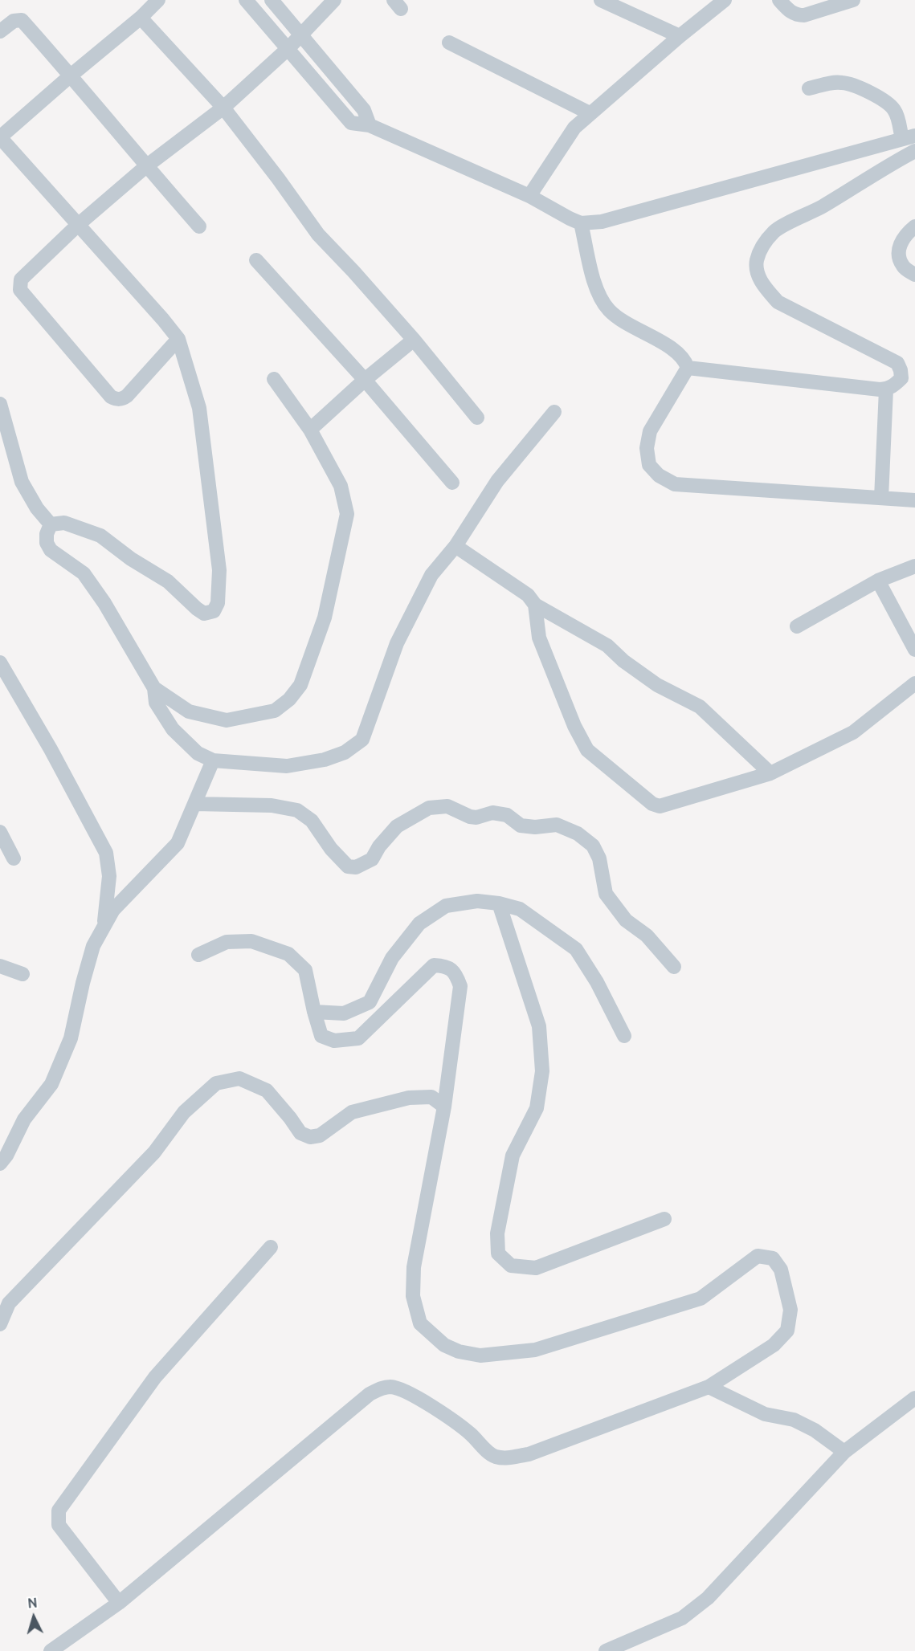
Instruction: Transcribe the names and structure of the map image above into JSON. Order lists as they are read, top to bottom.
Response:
{
  "north": "top"
}
